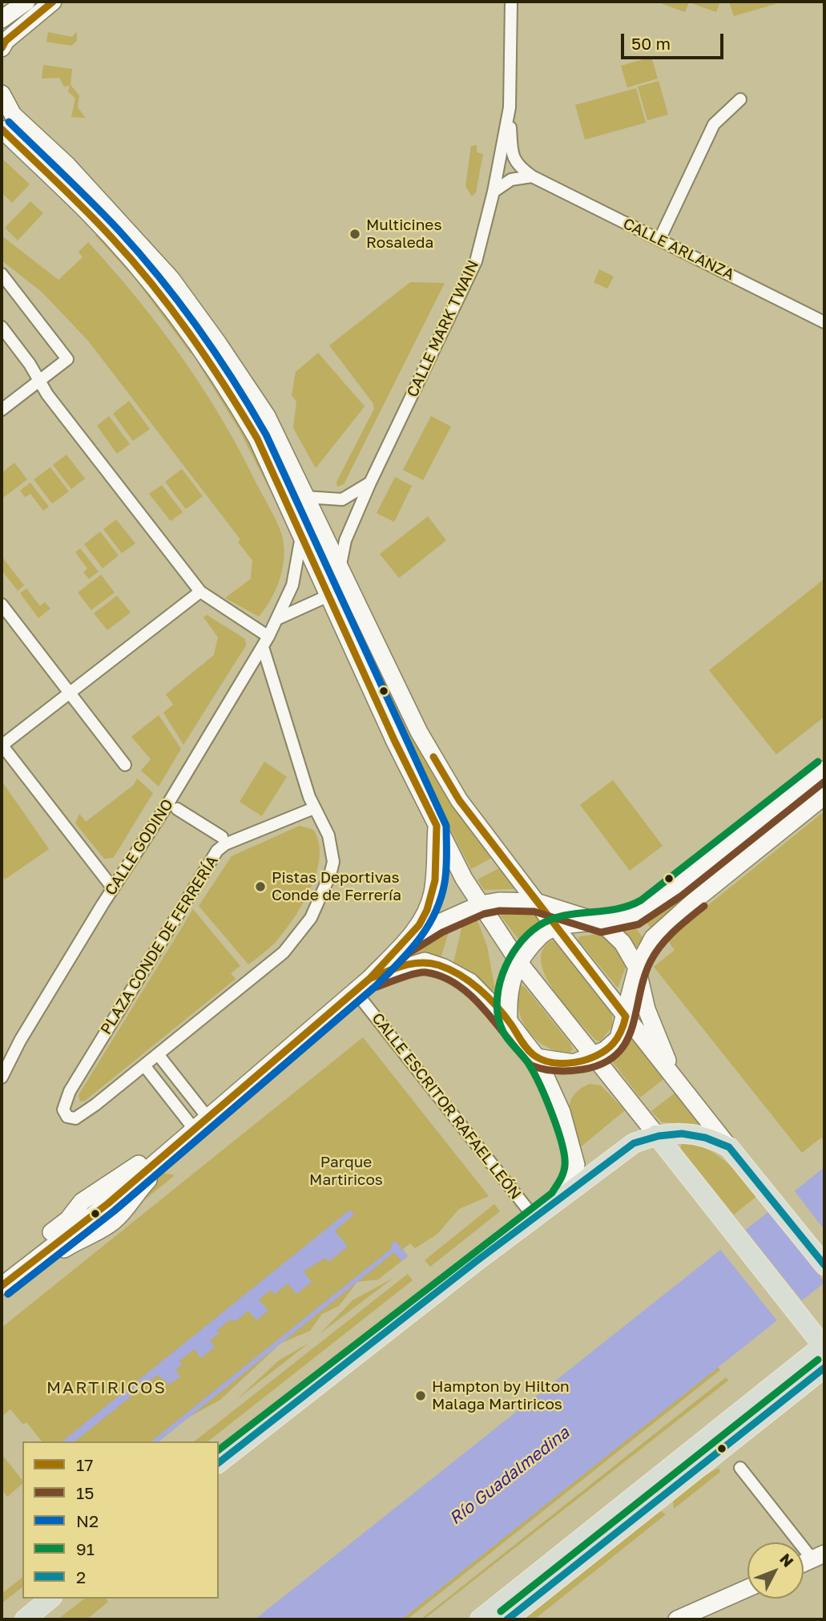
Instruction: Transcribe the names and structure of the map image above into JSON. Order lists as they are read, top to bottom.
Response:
{
  "streets": {
    "street": [
      "CALLE ARLANZA",
      "CALLE MARK TWAIN",
      "CALLE GODINO",
      "PLAZA CONDE DE FERRERÍA",
      "CALLE ESCRITOR RAFAEL LEÓN"
    ]
  },
  "crossings": [
    ["CALLE ARLANZA", "CALLE MARK TWAIN"]
  ],
  "districts": ["MARTIRICOS"],
  "water": ["Río Guadalmedina"],
  "parks": ["Parque Martiricos"],
  "places": ["Multicines Rosaleda", "Pistas Deportivas Conde de Ferrería", "Hampton by Hilton Malaga Martiricos"],
  "lines": [
    "transit line 17",
    "transit line N2",
    "transit line 91",
    "transit line 15",
    "transit line 2"
  ],
  "legend": [
    "17",
    "15",
    "N2",
    "91",
    "2"
  ],
  "scale_bar": "50 m",
  "north": "top right"
}
